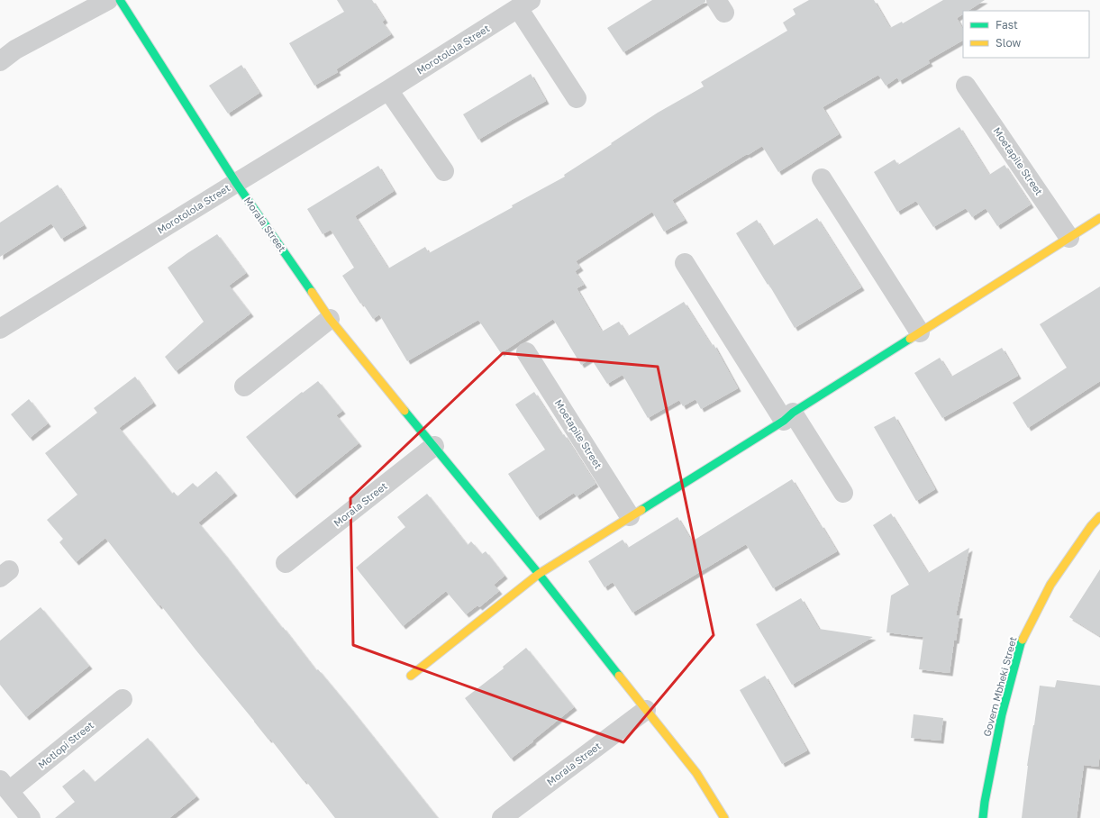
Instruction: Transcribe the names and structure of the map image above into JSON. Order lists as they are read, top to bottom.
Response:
{
  "streets": {
    "street": [
      "Morotolola Street",
      "Moetapile Street",
      "Morala Street",
      "Govern Mbheki Street",
      "Motlopi Street"
    ]
  },
  "crossings": [
    ["Morotolola Street", "Morala Street"]
  ],
  "legend": ["Fast", "Slow"]
}
